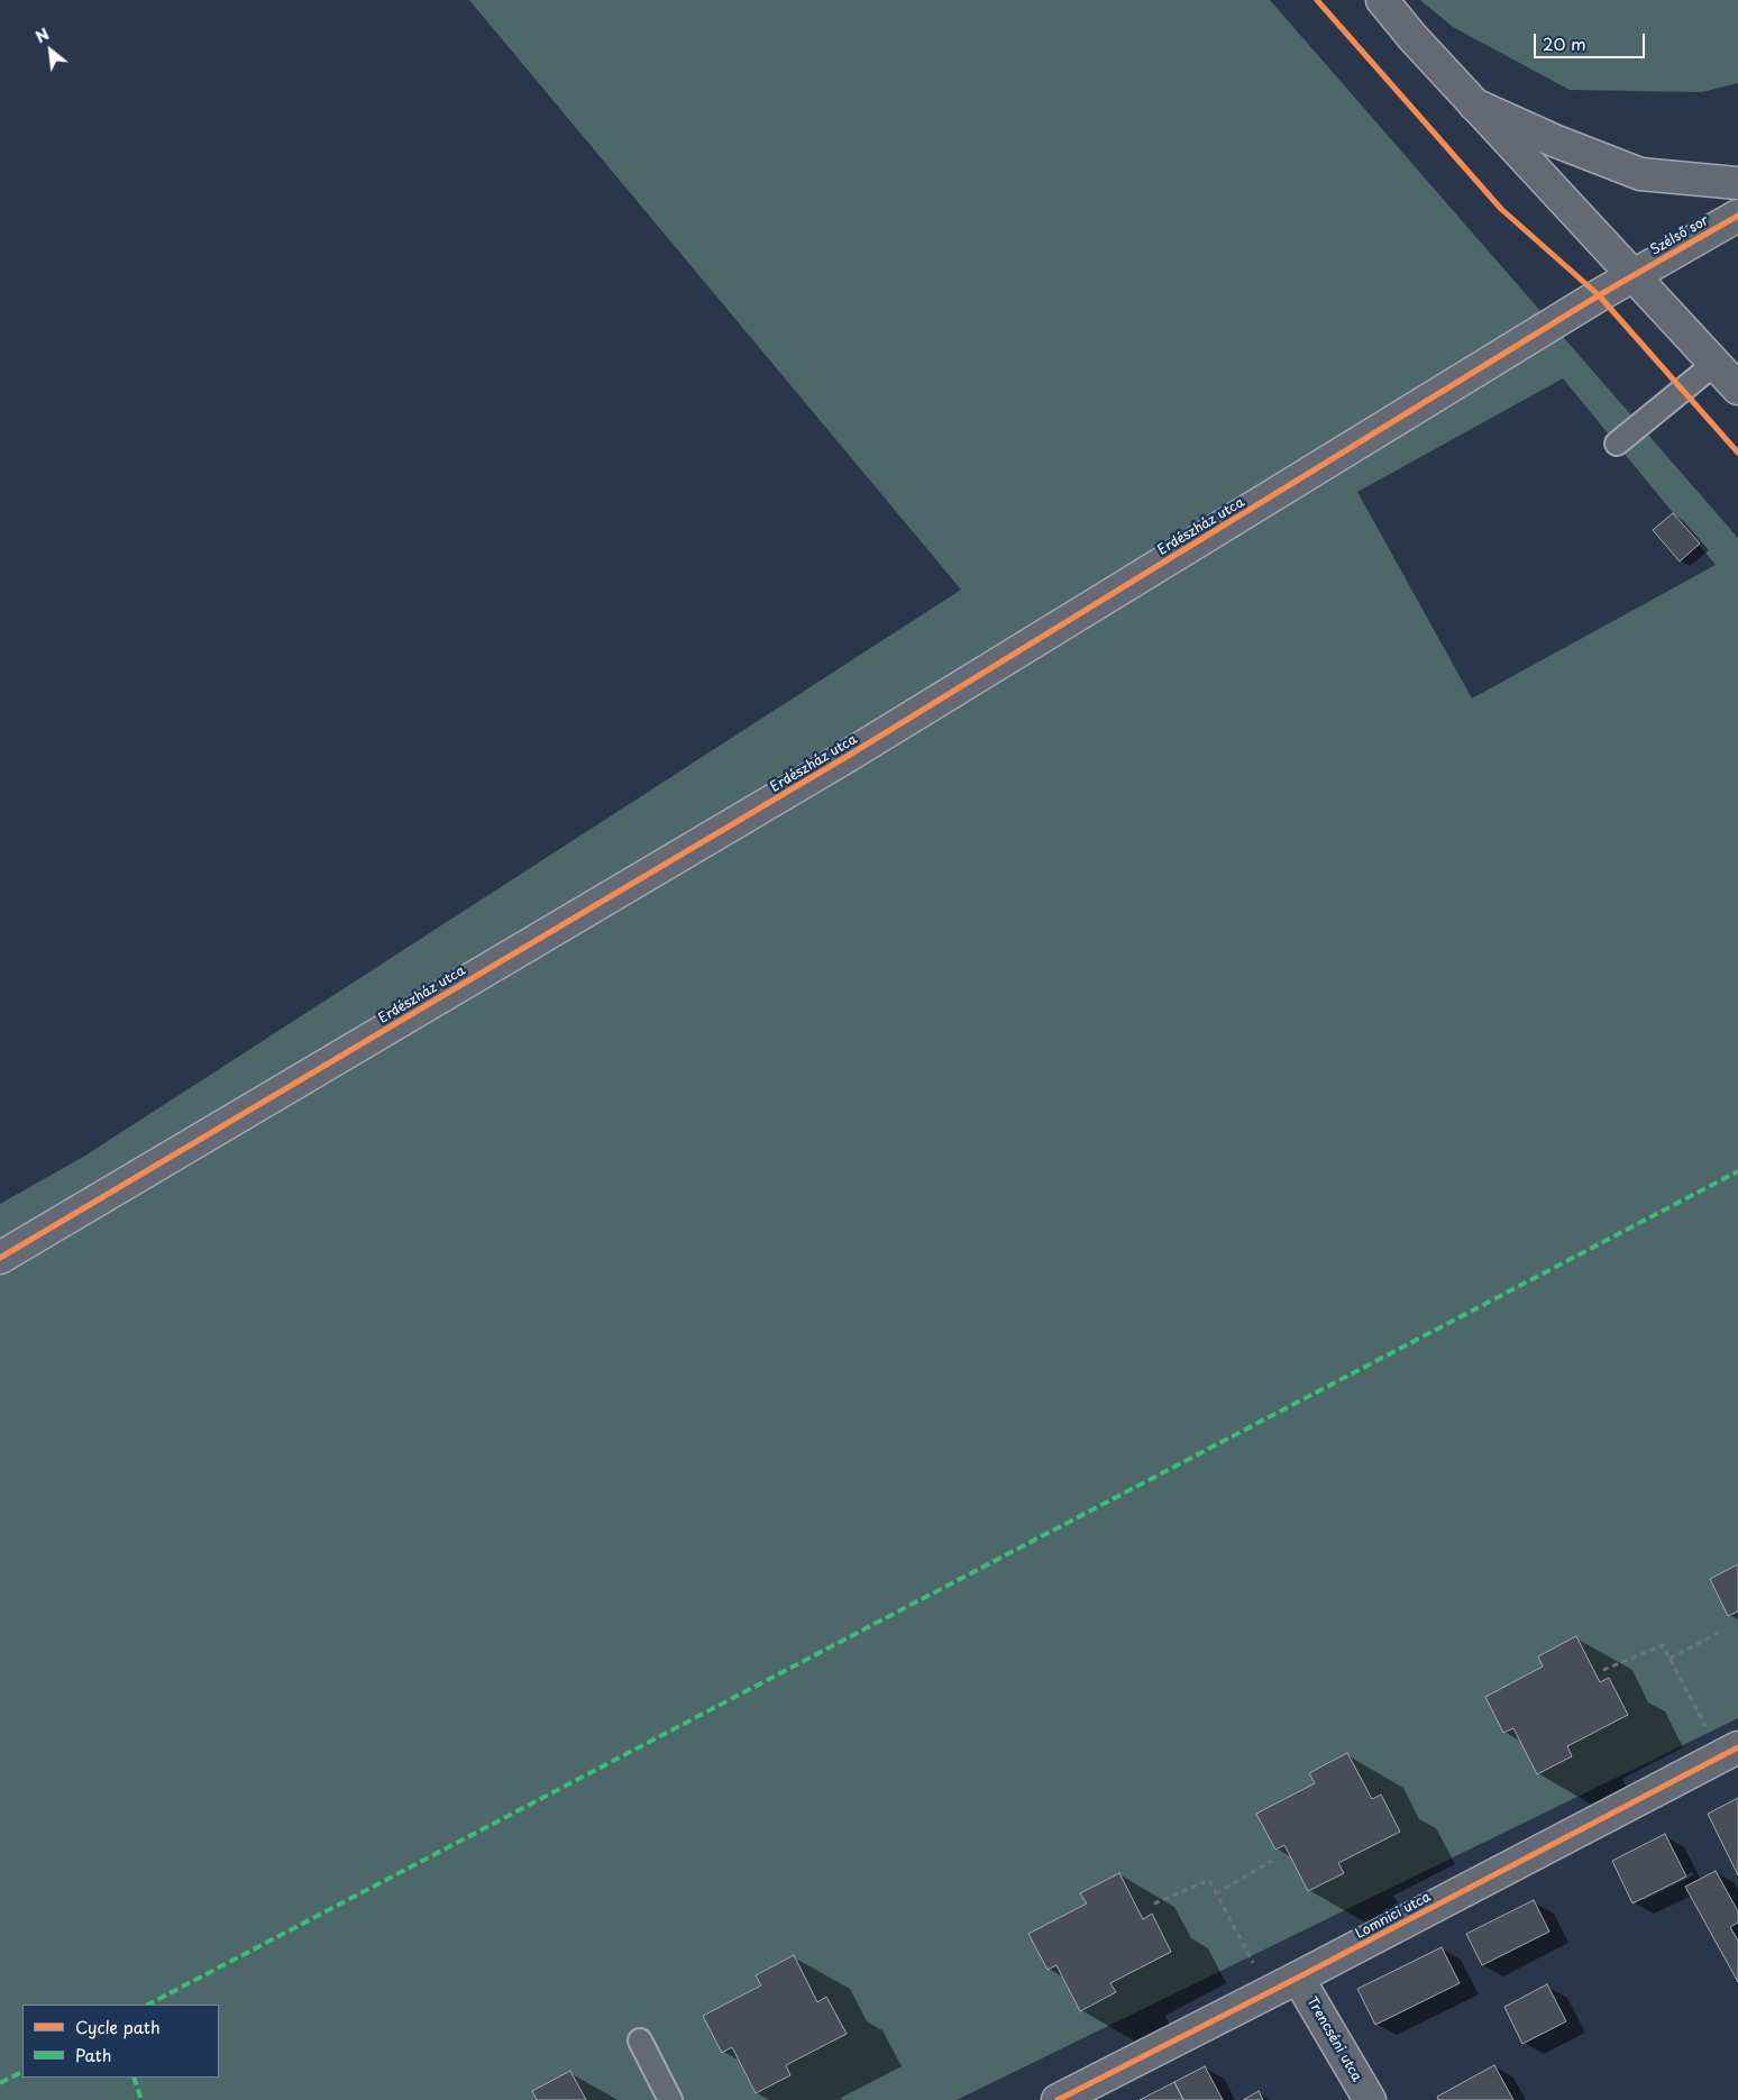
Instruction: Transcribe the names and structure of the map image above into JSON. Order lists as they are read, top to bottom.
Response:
{
  "streets": {
    "street": [
      "Szélső sor",
      "Erdészház utca",
      "Lomnici utca",
      "Trencséni utca"
    ]
  },
  "crossings": [
    ["Szélső sor", "Erdészház utca"],
    ["Lomnici utca", "Trencséni utca"]
  ],
  "legend": ["Cycle path", "Path"],
  "scale_bar": "20 m",
  "north": "top left"
}
